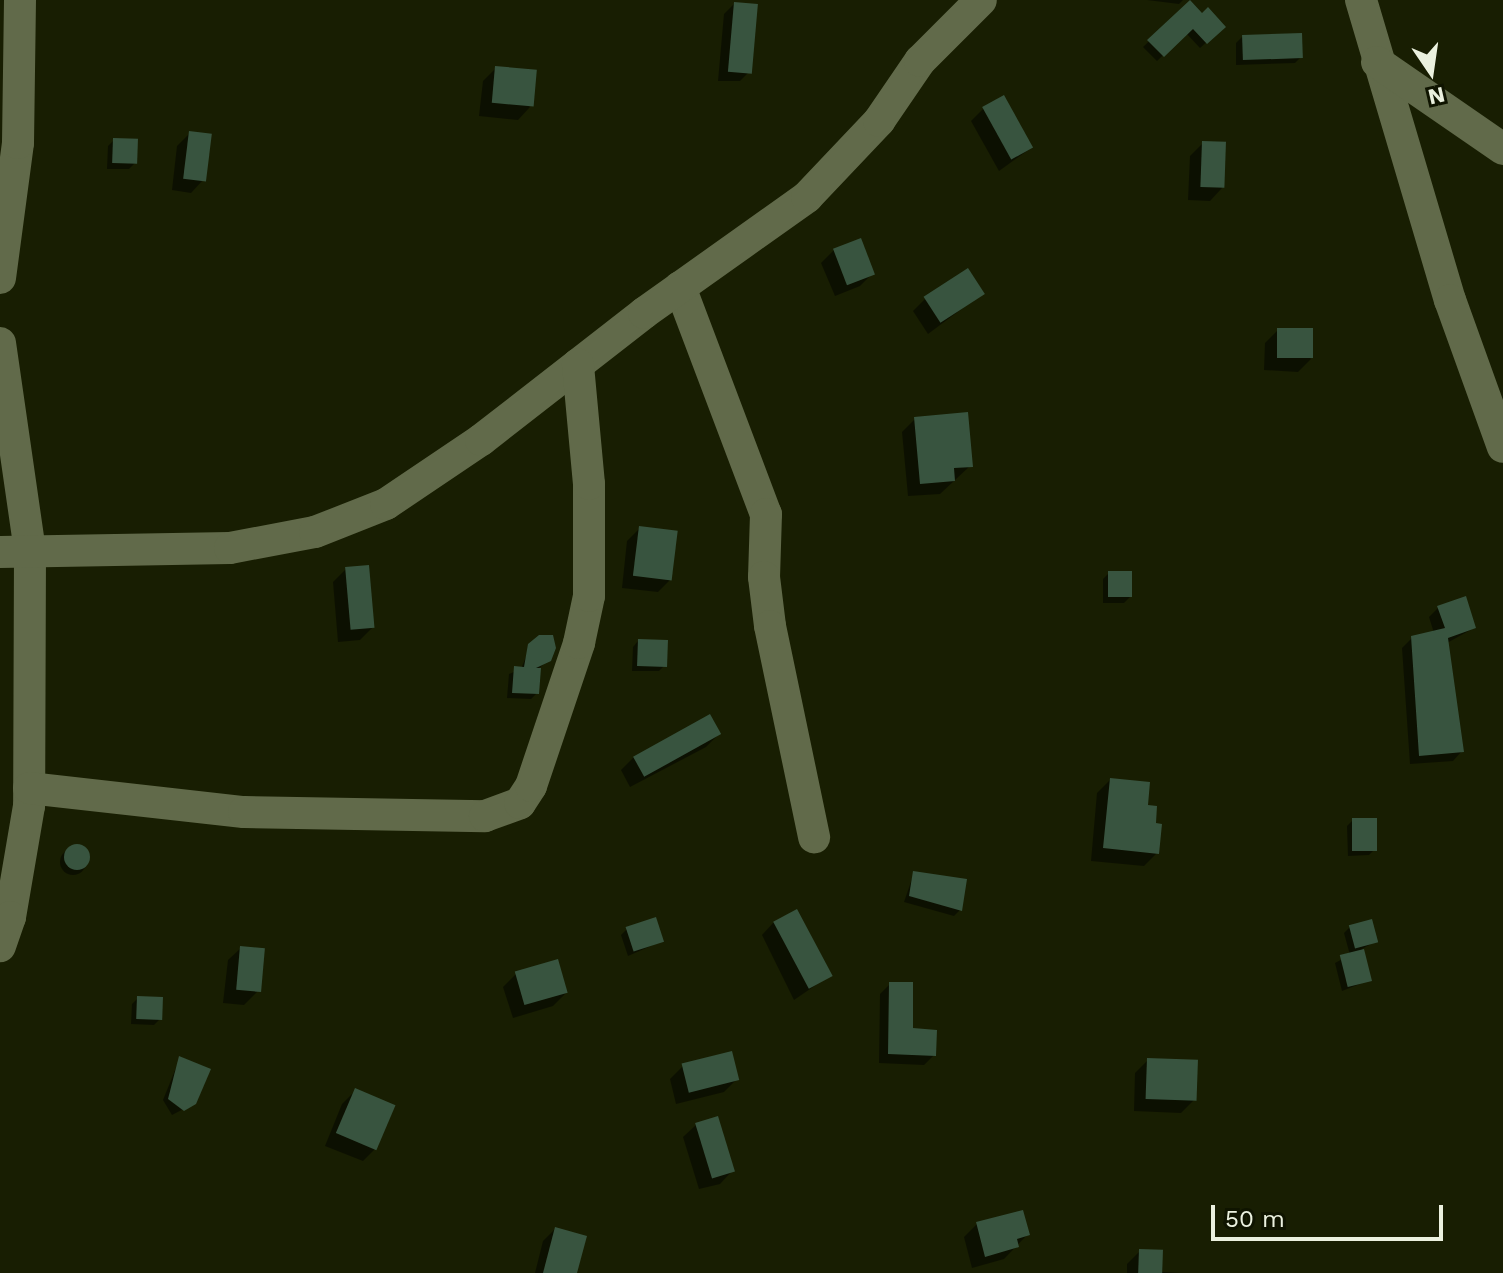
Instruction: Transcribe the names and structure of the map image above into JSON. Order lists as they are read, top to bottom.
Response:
{
  "scale_bar": "50 m",
  "north": "bottom"
}
